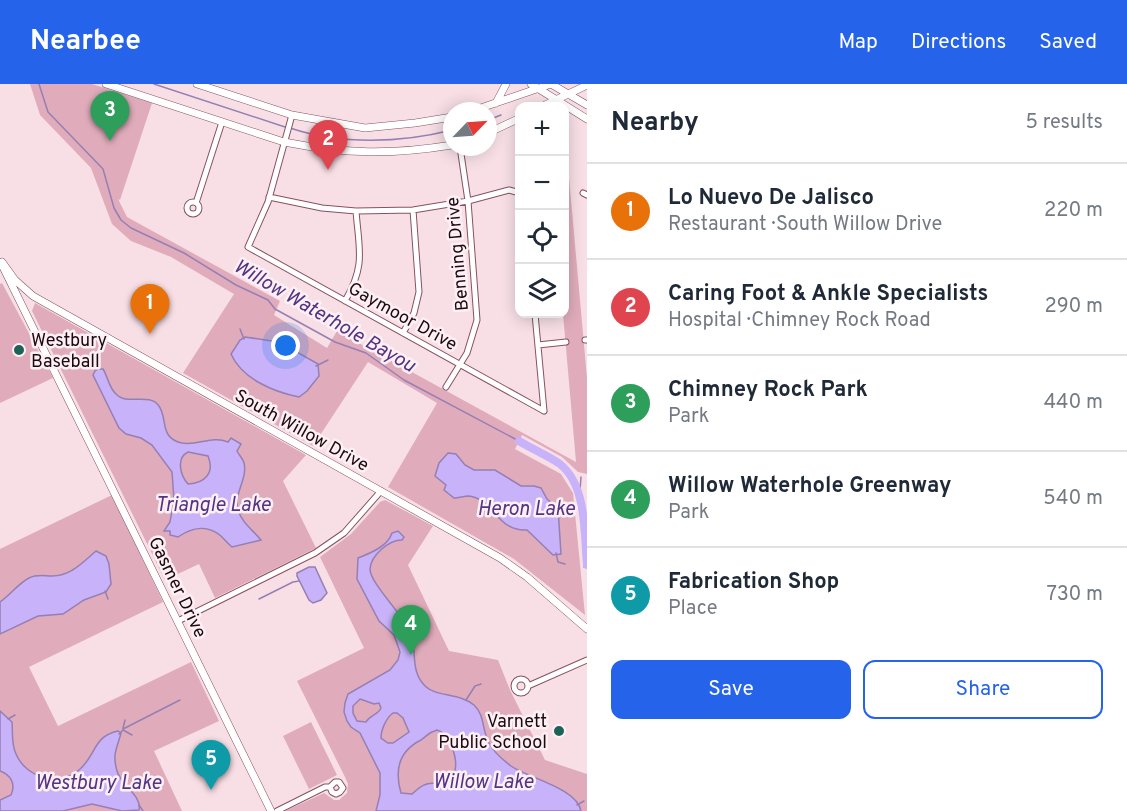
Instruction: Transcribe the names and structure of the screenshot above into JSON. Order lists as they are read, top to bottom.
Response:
{
  "streets": {
    "street": [
      "Benning Drive",
      "Gaymoor Drive",
      "South Willow Drive",
      "Gasmer Drive"
    ]
  },
  "crossings": [
    ["Benning Drive", "Gaymoor Drive"],
    ["South Willow Drive", "Gasmer Drive"]
  ],
  "water": [
    "Willow Waterhole Bayou",
    "Triangle Lake",
    "Heron Lake",
    "Willow Lake",
    "Westbury Lake"
  ],
  "places": ["Westbury Baseball", "Varnett Public School"],
  "north": "top right",
  "page": {
    "header": "Nearbee",
    "nav": ["Map", "Directions", "Saved"],
    "heading": ["Nearby", "5 results"],
    "pins": [
      "3",
      "2",
      "1",
      "4",
      "5"
    ],
    "map_buttons": ["+", "−"],
    "list": [
      {
        "mark": "1",
        "name": "Lo Nuevo De Jalisco",
        "note": "Restaurant · South Willow Drive",
        "value": "220 m"
      },
      {
        "mark": "2",
        "name": "Caring Foot & Ankle Specialists",
        "note": "Hospital · Chimney Rock Road",
        "value": "290 m"
      },
      {
        "mark": "3",
        "name": "Chimney Rock Park",
        "note": "Park",
        "value": "440 m"
      },
      {
        "mark": "4",
        "name": "Willow Waterhole Greenway",
        "note": "Park",
        "value": "540 m"
      },
      {
        "mark": "5",
        "name": "Fabrication Shop",
        "note": "Place",
        "value": "730 m"
      }
    ],
    "buttons": ["Save", "Share"]
  }
}
